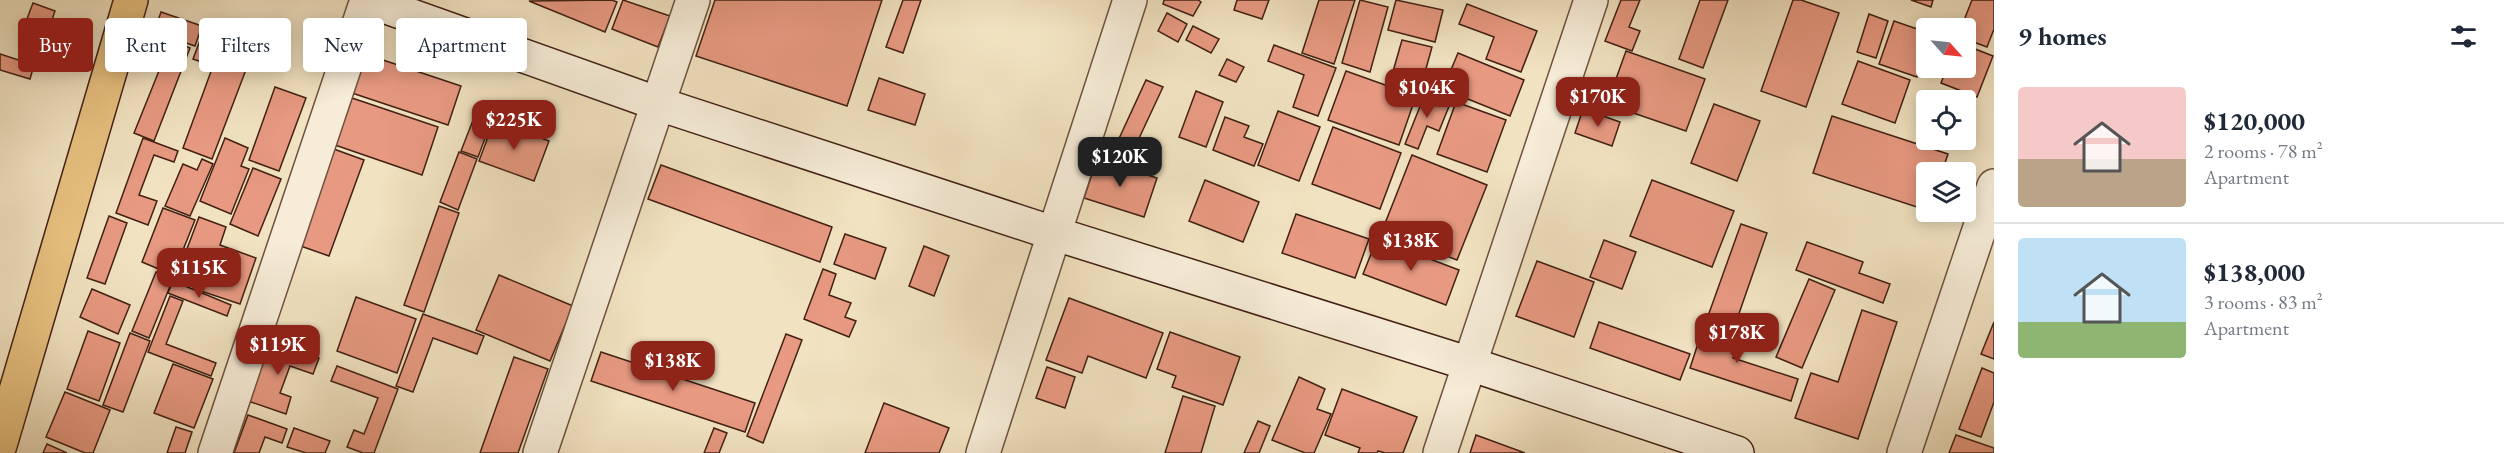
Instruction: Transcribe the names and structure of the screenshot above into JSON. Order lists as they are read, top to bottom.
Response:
{
  "north": "bottom right",
  "page": {
    "heading": "9 homes",
    "chip": [
      "Buy",
      "Rent",
      "Filters",
      "New",
      "Apartment"
    ],
    "price": [
      "$104K",
      "$170K",
      "$225K",
      "$120K",
      "$138K",
      "$115K",
      "$178K",
      "$119K",
      "$138K"
    ],
    "list": [
      {
        "name": "$120,000",
        "note": "2 rooms · 78 m² · Apartment"
      },
      {
        "name": "$138,000",
        "note": "3 rooms · 83 m² · Apartment"
      }
    ]
  }
}
